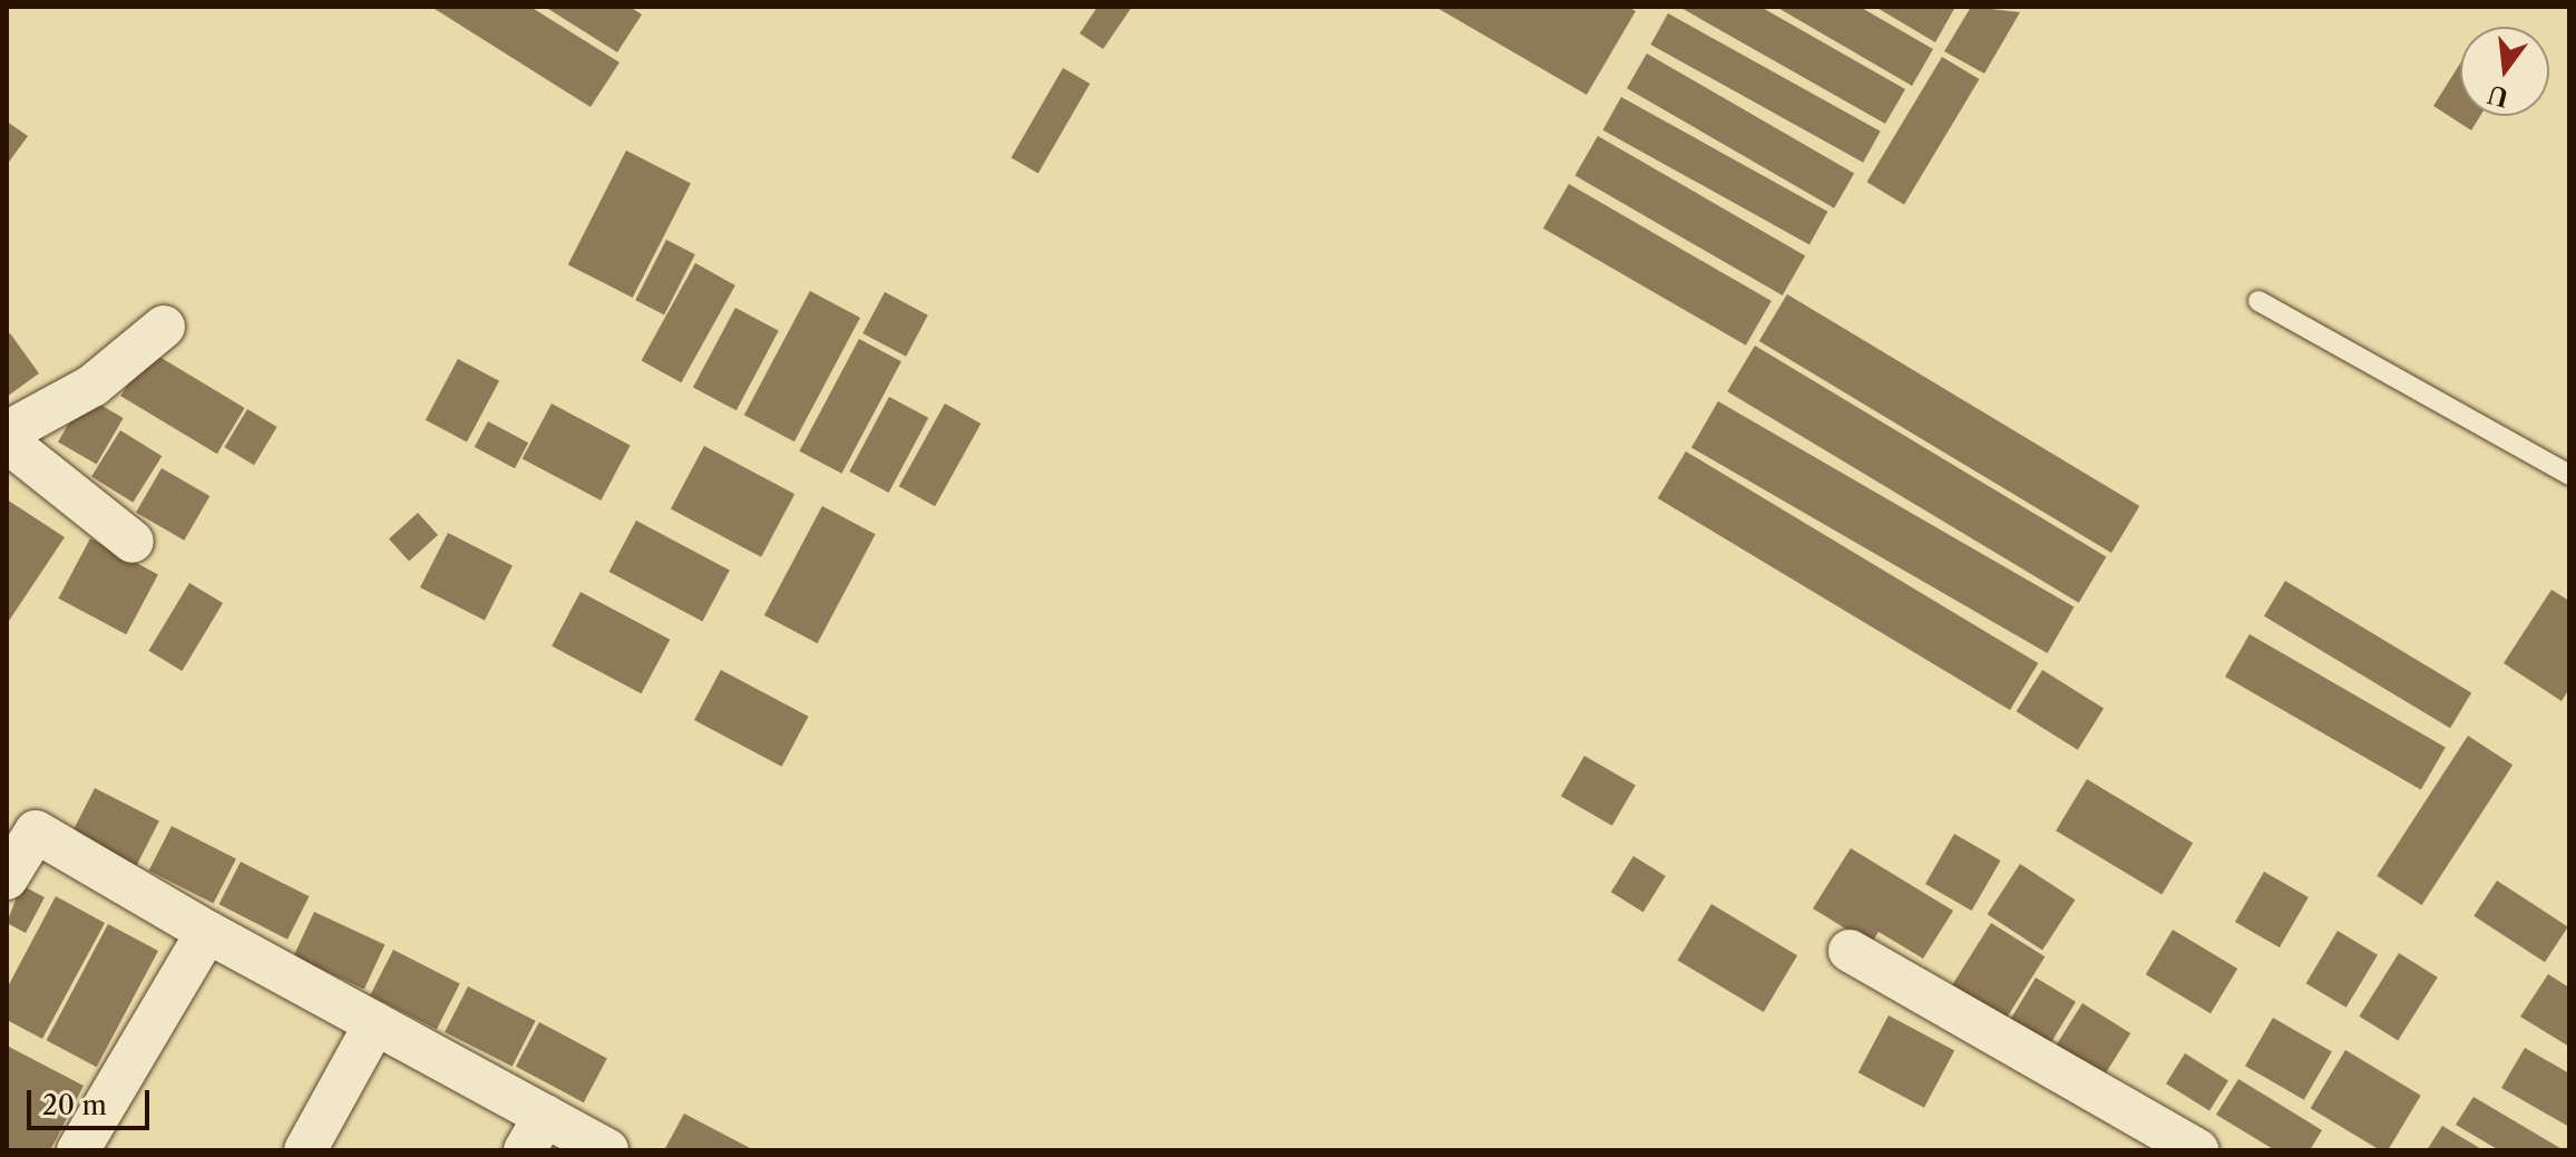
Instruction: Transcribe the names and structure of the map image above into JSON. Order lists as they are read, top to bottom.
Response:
{
  "scale_bar": "20 m",
  "north": "bottom"
}
